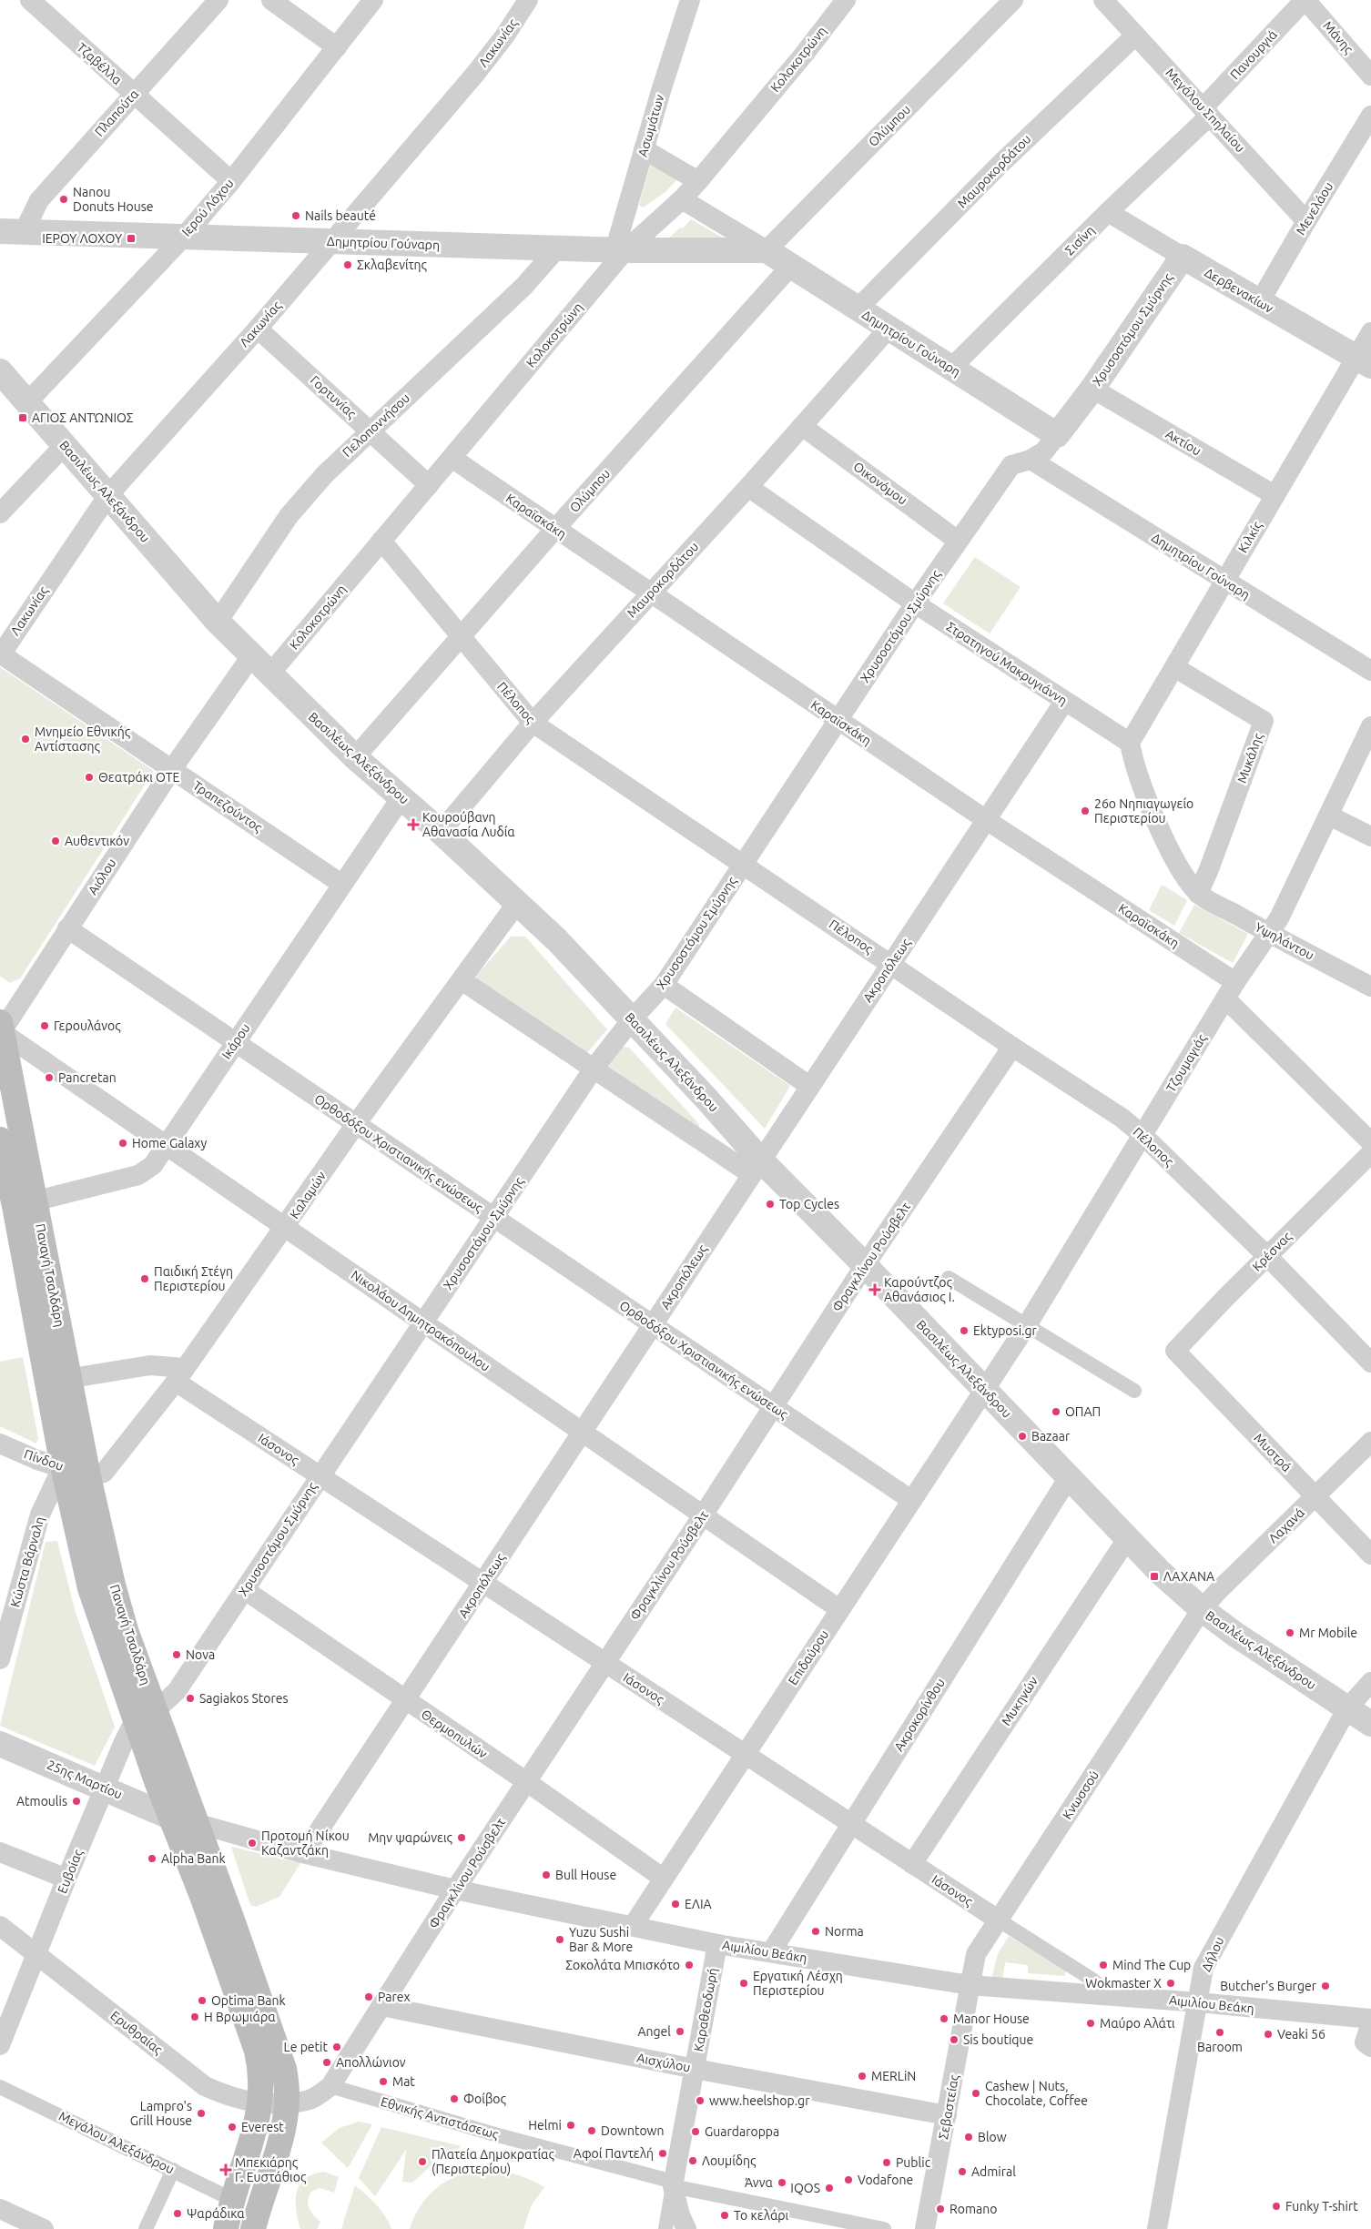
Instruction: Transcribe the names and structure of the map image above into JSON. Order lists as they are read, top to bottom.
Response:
{
  "streets": {
    "main road": ["Παναγή Τσαλδάρη"],
    "street": [
      "Μάνης",
      "Λακωνίας",
      "Πανουργιά",
      "Κολοκοτρώνη",
      "Τζαβέλλα",
      "Μεγάλου Σπηλαίου",
      "Πλαπούτα",
      "Ασωμάτων",
      "Ολύμπου",
      "Μαυροκορδάτου",
      "Ιερού Λόχου",
      "Μενελάου",
      "Σισίνη",
      "Δημητρίου Γούναρη",
      "Δερβενακίων",
      "Χρυσοστόμου Σμύρνης",
      "Γορτυνίας",
      "Πελοποννήσου",
      "Ακτίου",
      "Οικονόμου",
      "Βασιλέως Αλεξάνδρου",
      "Καραϊσκάκη",
      "Κιλκίς",
      "Στρατηγού Μακρυγιάννη",
      "Πέλοπος",
      "Μυκάλης",
      "Τραπεζούντος",
      "Αιόλου",
      "Υψηλάντου",
      "Ακροπόλεως",
      "Ικάρου",
      "Τζουμαγιάς",
      "Ορθοδόξου Χριστιανικής ενώσεως",
      "Καλαμών",
      "Κρέσνας",
      "Φραγκλίνου Ρούσβελτ",
      "Νικολάου Δημητρακόπουλου",
      "Ιάσονος",
      "Μυστρά",
      "Πίνδου",
      "Λαχανά",
      "Κώστα Βάρναλη",
      "Επιδαύρου",
      "Μυκηνών",
      "Ακροκορίνθου",
      "Θερμοπυλών",
      "25ης Μαρτίου",
      "Κνωσσού",
      "Ευβοίας",
      "Αιμιλίου Βεάκη",
      "Δήλου",
      "Καραθεοδωρή",
      "Ερυθραίας",
      "Αισχύλου",
      "Σεβαστείας",
      "Εθνικής Αντιστάσεως",
      "Μεγάλου Αλεξάνδρου"
    ]
  },
  "crossings": [
    ["Μάνης", "Πανουργιά"],
    ["Λακωνίας", "Δημητρίου Γούναρη"],
    ["Λακωνίας", "Γορτυνίας"],
    ["Λακωνίας", "Βασιλέως Αλεξάνδρου"],
    ["Λακωνίας", "Τραπεζούντος"],
    ["Πανουργιά", "Μεγάλου Σπηλαίου"],
    ["Πανουργιά", "Σισίνη"],
    ["Κολοκοτρώνη", "Ασωμάτων"],
    ["Κολοκοτρώνη", "Δημητρίου Γούναρη"],
    ["Κολοκοτρώνη", "Γορτυνίας"],
    ["Κολοκοτρώνη", "Βασιλέως Αλεξάνδρου"],
    ["Κολοκοτρώνη", "Καραϊσκάκη"],
    ["Κολοκοτρώνη", "Πέλοπος"],
    ["Τζαβέλλα", "Πλαπούτα"],
    ["Τζαβέλλα", "Ιερού Λόχου"],
    ["Μεγάλου Σπηλαίου", "Μαυροκορδάτου"],
    ["Μεγάλου Σπηλαίου", "Μενελάου"],
    ["Μεγάλου Σπηλαίου", "Σισίνη"],
    ["Πλαπούτα", "Δημητρίου Γούναρη"],
    ["Ασωμάτων", "Δημητρίου Γούναρη"],
    ["Ολύμπου", "Δημητρίου Γούναρη"],
    ["Ολύμπου", "Βασιλέως Αλεξάνδρου"],
    ["Ολύμπου", "Καραϊσκάκη"],
    ["Ολύμπου", "Πέλοπος"],
    ["Μαυροκορδάτου", "Δημητρίου Γούναρη"],
    ["Μαυροκορδάτου", "Οικονόμου"],
    ["Μαυροκορδάτου", "Βασιλέως Αλεξάνδρου"],
    ["Μαυροκορδάτου", "Καραϊσκάκη"],
    ["Μαυροκορδάτου", "Στρατηγού Μακρυγιάννη"],
    ["Μαυροκορδάτου", "Πέλοπος"],
    ["Ιερού Λόχου", "Δημητρίου Γούναρη"],
    ["Ιερού Λόχου", "Βασιλέως Αλεξάνδρου"],
    ["Μενελάου", "Δερβενακίων"],
    ["Σισίνη", "Δημητρίου Γούναρη"],
    ["Σισίνη", "Δερβενακίων"],
    ["Δημητρίου Γούναρη", "Χρυσοστόμου Σμύρνης"],
    ["Δημητρίου Γούναρη", "Πελοποννήσου"],
    ["Δημητρίου Γούναρη", "Κιλκίς"],
    ["Δερβενακίων", "Χρυσοστόμου Σμύρνης"],
    ["Δερβενακίων", "Κιλκίς"],
    ["Χρυσοστόμου Σμύρνης", "Ακτίου"],
    ["Χρυσοστόμου Σμύρνης", "Οικονόμου"],
    ["Χρυσοστόμου Σμύρνης", "Βασιλέως Αλεξάνδρου"],
    ["Χρυσοστόμου Σμύρνης", "Καραϊσκάκη"],
    ["Χρυσοστόμου Σμύρνης", "Στρατηγού Μακρυγιάννη"],
    ["Χρυσοστόμου Σμύρνης", "Πέλοπος"],
    ["Χρυσοστόμου Σμύρνης", "Ορθοδόξου Χριστιανικής ενώσεως"],
    ["Χρυσοστόμου Σμύρνης", "Παναγή Τσαλδάρη"],
    ["Χρυσοστόμου Σμύρνης", "Νικολάου Δημητρακόπουλου"],
    ["Χρυσοστόμου Σμύρνης", "Ιάσονος"],
    ["Χρυσοστόμου Σμύρνης", "Θερμοπυλών"],
    ["Χρυσοστόμου Σμύρνης", "Ευβοίας"],
    ["Γορτυνίας", "Πελοποννήσου"],
    ["Πελοποννήσου", "Βασιλέως Αλεξάνδρου"],
    ["Ακτίου", "Κιλκίς"],
    ["Βασιλέως Αλεξάνδρου", "Αιόλου"],
    ["Βασιλέως Αλεξάνδρου", "Ακροπόλεως"],
    ["Βασιλέως Αλεξάνδρου", "Ικάρου"],
    ["Βασιλέως Αλεξάνδρου", "Τζουμαγιάς"],
    ["Βασιλέως Αλεξάνδρου", "Καλαμών"],
    ["Βασιλέως Αλεξάνδρου", "Φραγκλίνου Ρούσβελτ"],
    ["Βασιλέως Αλεξάνδρου", "Λαχανά"],
    ["Βασιλέως Αλεξάνδρου", "Επιδαύρου"],
    ["Βασιλέως Αλεξάνδρου", "Μυκηνών"],
    ["Βασιλέως Αλεξάνδρου", "Ακροκορίνθου"],
    ["Βασιλέως Αλεξάνδρου", "Κνωσσού"],
    ["Βασιλέως Αλεξάνδρου", "Δήλου"],
    ["Καραϊσκάκη", "Ακροπόλεως"],
    ["Καραϊσκάκη", "Τζουμαγιάς"],
    ["Καραϊσκάκη", "Κρέσνας"],
    ["Κιλκίς", "Στρατηγού Μακρυγιάννη"],
    ["Κιλκίς", "Μυκάλης"],
    ["Στρατηγού Μακρυγιάννη", "Ακροπόλεως"],
    ["Πέλοπος", "Ακροπόλεως"],
    ["Πέλοπος", "Τζουμαγιάς"],
    ["Πέλοπος", "Κρέσνας"],
    ["Πέλοπος", "Φραγκλίνου Ρούσβελτ"],
    ["Μυκάλης", "Υψηλάντου"],
    ["Τραπεζούντος", "Αιόλου"],
    ["Τραπεζούντος", "Ικάρου"],
    ["Αιόλου", "Ορθοδόξου Χριστιανικής ενώσεως"],
    ["Αιόλου", "Παναγή Τσαλδάρη"],
    ["Αιόλου", "Νικολάου Δημητρακόπουλου"],
    ["Υψηλάντου", "Τζουμαγιάς"],
    ["Ακροπόλεως", "Ορθοδόξου Χριστιανικής ενώσεως"],
    ["Ακροπόλεως", "Νικολάου Δημητρακόπουλου"],
    ["Ακροπόλεως", "Ιάσονος"],
    ["Ακροπόλεως", "Θερμοπυλών"],
    ["Ακροπόλεως", "Αιμιλίου Βεάκη"],
    ["Ικάρου", "Ορθοδόξου Χριστιανικής ενώσεως"],
    ["Ικάρου", "Παναγή Τσαλδάρη"],
    ["Ικάρου", "Νικολάου Δημητρακόπουλου"],
    ["Τζουμαγιάς", "Επιδαύρου"],
    ["Ορθοδόξου Χριστιανικής ενώσεως", "Καλαμών"],
    ["Ορθοδόξου Χριστιανικής ενώσεως", "Φραγκλίνου Ρούσβελτ"],
    ["Ορθοδόξου Χριστιανικής ενώσεως", "Επιδαύρου"],
    ["Καλαμών", "Παναγή Τσαλδάρη"],
    ["Καλαμών", "Νικολάου Δημητρακόπουλου"],
    ["Καλαμών", "Ιάσονος"],
    ["Καλαμών", "Πίνδου"],
    ["Κρέσνας", "Μυστρά"],
    ["Φραγκλίνου Ρούσβελτ", "Νικολάου Δημητρακόπουλου"],
    ["Φραγκλίνου Ρούσβελτ", "Ιάσονος"],
    ["Φραγκλίνου Ρούσβελτ", "Θερμοπυλών"],
    ["Φραγκλίνου Ρούσβελτ", "Αιμιλίου Βεάκη"],
    ["Φραγκλίνου Ρούσβελτ", "Αισχύλου"],
    ["Φραγκλίνου Ρούσβελτ", "Εθνικής Αντιστάσεως"],
    ["Παναγή Τσαλδάρη", "Νικολάου Δημητρακόπουλου"],
    ["Παναγή Τσαλδάρη", "Ιάσονος"],
    ["Παναγή Τσαλδάρη", "Πίνδου"],
    ["Παναγή Τσαλδάρη", "Κώστα Βάρναλη"],
    ["Παναγή Τσαλδάρη", "25ης Μαρτίου"],
    ["Παναγή Τσαλδάρη", "Ευβοίας"],
    ["Παναγή Τσαλδάρη", "Αιμιλίου Βεάκη"],
    ["Παναγή Τσαλδάρη", "Ερυθραίας"],
    ["Παναγή Τσαλδάρη", "Μεγάλου Αλεξάνδρου"],
    ["Νικολάου Δημητρακόπουλου", "Επιδαύρου"],
    ["Ιάσονος", "Επιδαύρου"],
    ["Ιάσονος", "Μυκηνών"],
    ["Ιάσονος", "Ακροκορίνθου"],
    ["Ιάσονος", "Κνωσσού"],
    ["Ιάσονος", "Αιμιλίου Βεάκη"],
    ["Μυστρά", "Λαχανά"],
    ["Πίνδου", "Κώστα Βάρναλη"],
    ["Λαχανά", "Κνωσσού"],
    ["Επιδαύρου", "Θερμοπυλών"],
    ["Επιδαύρου", "Αιμιλίου Βεάκη"],
    ["Ακροκορίνθου", "Αιμιλίου Βεάκη"],
    ["25ης Μαρτίου", "Ευβοίας"],
    ["25ης Μαρτίου", "Αιμιλίου Βεάκη"],
    ["Κνωσσού", "Αιμιλίου Βεάκη"],
    ["Κνωσσού", "Σεβαστείας"],
    ["Ευβοίας", "Ερυθραίας"],
    ["Αιμιλίου Βεάκη", "Δήλου"],
    ["Αιμιλίου Βεάκη", "Καραθεοδωρή"],
    ["Αιμιλίου Βεάκη", "Σεβαστείας"],
    ["Καραθεοδωρή", "Αισχύλου"],
    ["Καραθεοδωρή", "Εθνικής Αντιστάσεως"],
    ["Αισχύλου", "Σεβαστείας"]
  ],
  "places": {
    "other": [
      "Nanou Donuts House",
      "Nails beauté",
      "Σκλαβενίτης",
      "Μνημείο Εθνικής Αντίστασης",
      "Θεατράκι ΟΤΕ",
      "26ο Νηπιαγωγείο Περιστερίου",
      "Αυθεντικόν",
      "Γερουλάνος",
      "Pancretan",
      "Home Galaxy",
      "Top Cycles",
      "Παιδική Στέγη Περιστερίου",
      "Ektyposi.gr",
      "ΟΠΑΠ",
      "Bazaar",
      "Mr Mobile",
      "Nova",
      "Sagiakos Stores",
      "Atmoulis",
      "Μην ψαρώνεις",
      "Προτομή Νίκου Καζαντζάκη",
      "Alpha Bank",
      "Bull House",
      "ΕΛΙΑ",
      "Norma",
      "Yuzu Sushi Bar & More",
      "Σοκολάτα Μπισκότο",
      "Mind The Cup",
      "Εργατική Λέσχη Περιστερίου",
      "Wokmaster X",
      "Butcher's Burger",
      "Parex",
      "Optima Bank",
      "Η Βρωμιάρα",
      "Manor House",
      "Μαύρο Αλάτι",
      "Angel",
      "Baroom",
      "Veaki 56",
      "Sis boutique",
      "Le petit",
      "Απολλώνιον",
      "MERLiN",
      "Mat",
      "Cashew | Nuts, Chocolate, Coffee",
      "Φοίβος",
      "www.heelshop.gr",
      "Lampro's Grill House",
      "Helmi",
      "Everest",
      "Downtown",
      "Guardaroppa",
      "Blow",
      "Αφοί Παντελή",
      "Λουμίδης",
      "Πλατεία Δημοκρατίας (Περιστερίου)",
      "Public",
      "Admiral",
      "Vodafone",
      "Άννα",
      "IQOS",
      "Funky T-shirt",
      "Romano",
      "Ψαράδικα",
      "Το κελάρι"
    ],
    "transit": ["ΙΕΡΟΥ ΛΟΧΟΥ", "ΑΓΙΟΣ ΑΝΤΏΝΙΟΣ", "ΛΑΧΑΝΑ"],
    "health": ["Κουρούβανη Αθανασία Λυδία", "Καρούντζος Αθανάσιος Ι.", "Μπεκιάρης Γ. Ευστάθιος"]
  }
}
